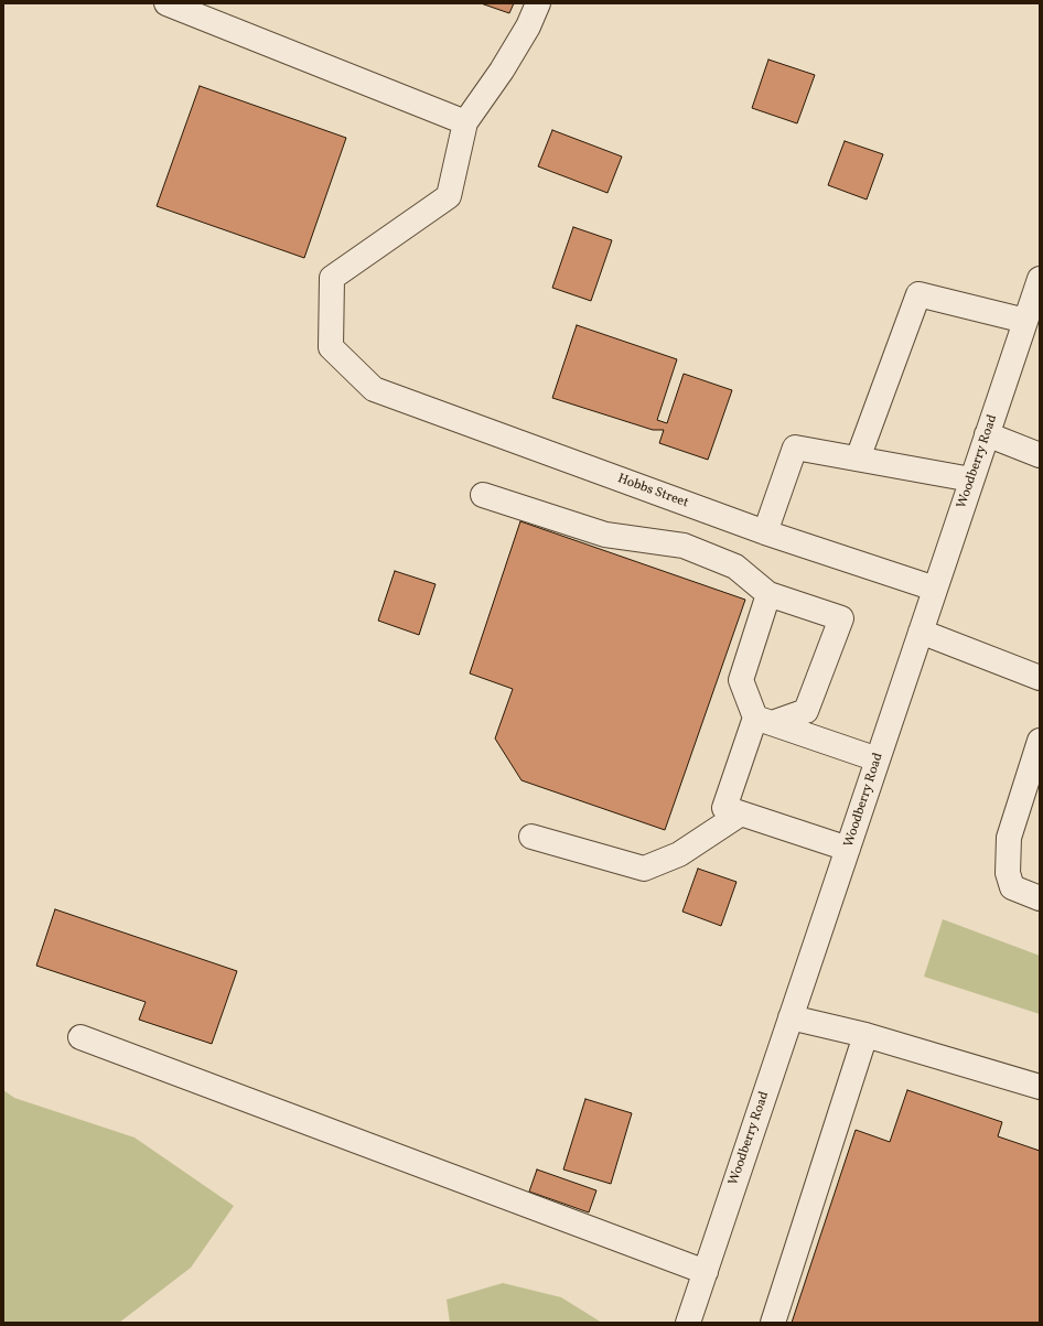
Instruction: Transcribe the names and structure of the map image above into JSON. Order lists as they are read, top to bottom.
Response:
{
  "streets": {
    "street": ["Woodberry Road", "Hobbs Street"]
  },
  "crossings": [
    ["Woodberry Road", "Hobbs Street"]
  ]
}
